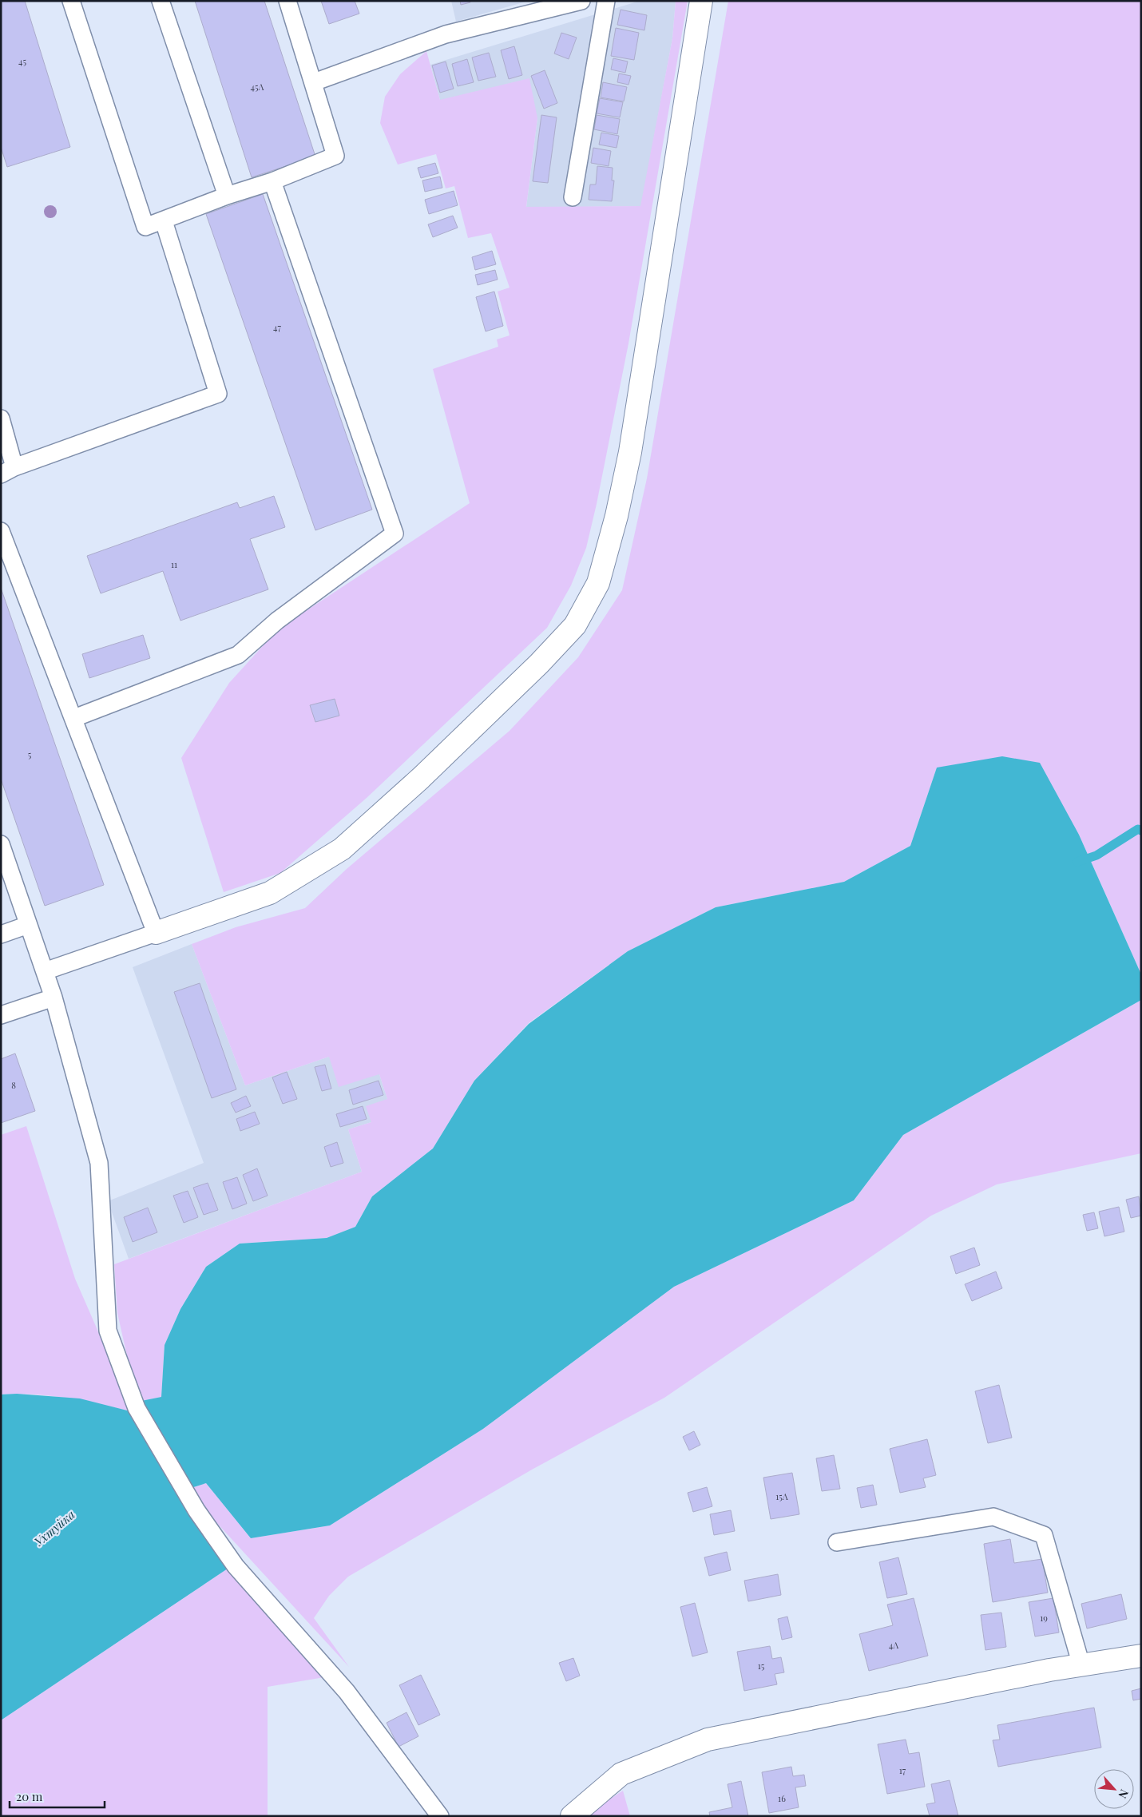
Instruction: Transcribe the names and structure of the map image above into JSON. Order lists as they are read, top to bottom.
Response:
{
  "water": ["Ухтуйка"],
  "house_numbers": [
    "45",
    "45А",
    "47",
    "11",
    "5",
    "8",
    "15А",
    "19",
    "4А",
    "15",
    "17",
    "16"
  ],
  "scale_bar": "20 m",
  "north": "bottom right"
}
